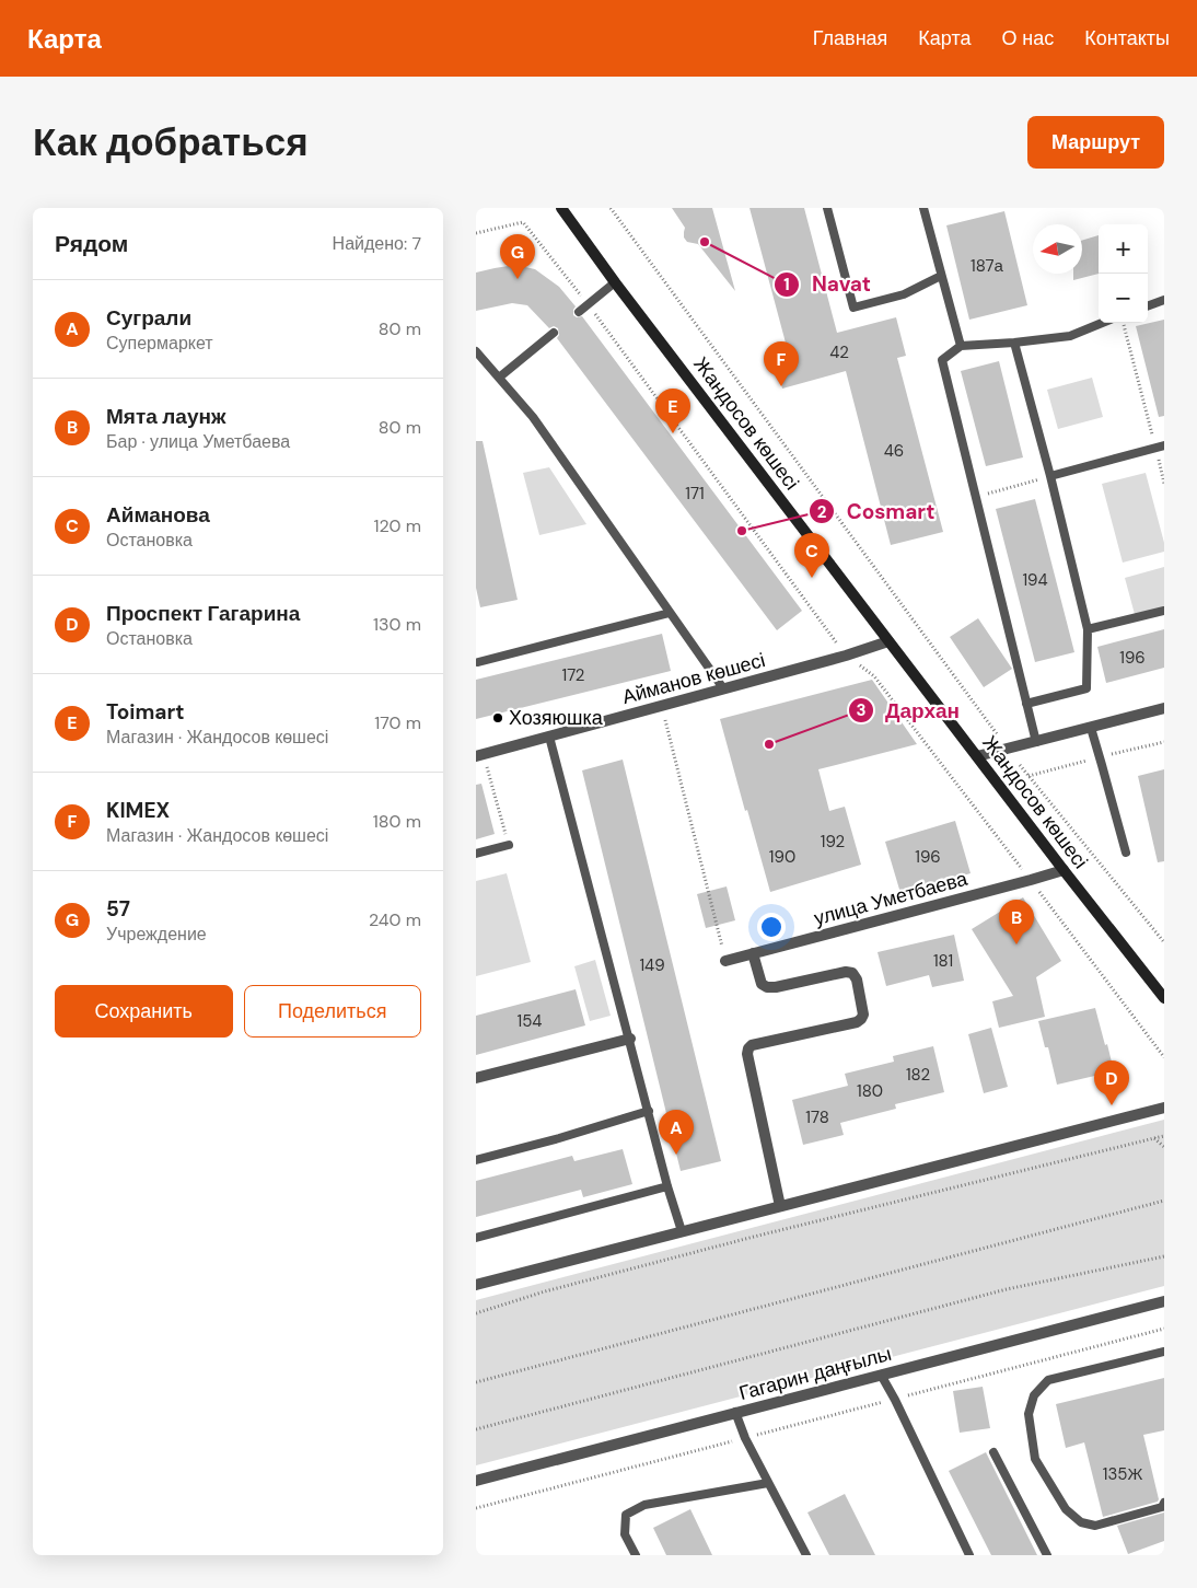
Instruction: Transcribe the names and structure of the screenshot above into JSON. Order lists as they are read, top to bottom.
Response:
{
  "streets": {
    "main road": ["Жандосов көшесі"],
    "street": ["Айманов көшесі", "улица Уметбаева", "Гагарин даңғылы"]
  },
  "crossings": [
    ["Жандосов көшесі", "Айманов көшесі"],
    ["Жандосов көшесі", "улица Уметбаева"]
  ],
  "places": [
    "Navat",
    "Cosmart",
    "Хозяюшка",
    "Дархан"
  ],
  "house_numbers": [
    "187а",
    "42",
    "46",
    "171",
    "194",
    "196",
    "172",
    "192",
    "190",
    "196",
    "181",
    "149",
    "154",
    "182",
    "180",
    "178",
    "135Ж"
  ],
  "north": "left",
  "page": {
    "header": "Карта",
    "nav": [
      "Главная",
      "Карта",
      "О нас",
      "Контакты"
    ],
    "buttons": [
      "Маршрут",
      ["Сохранить", "Поделиться"]
    ],
    "title": "Как добраться",
    "heading": ["Рядом", "Найдено: 7"],
    "map_buttons": ["+", "−"],
    "pins": [
      "G",
      "F",
      "E",
      "C",
      "B",
      "D",
      "A"
    ],
    "list": [
      {
        "mark": "A",
        "name": "Суграли",
        "note": "Супермаркет",
        "value": "80 m"
      },
      {
        "mark": "B",
        "name": "Мята лаунж",
        "note": "Бар · улица Уметбаева",
        "value": "80 m"
      },
      {
        "mark": "C",
        "name": "Айманова",
        "note": "Остановка",
        "value": "120 m"
      },
      {
        "mark": "D",
        "name": "Проспект Гагарина",
        "note": "Остановка",
        "value": "130 m"
      },
      {
        "mark": "E",
        "name": "Toimart",
        "note": "Магазин · Жандосов көшесі",
        "value": "170 m"
      },
      {
        "mark": "F",
        "name": "KIMEX",
        "note": "Магазин · Жандосов көшесі",
        "value": "180 m"
      },
      {
        "mark": "G",
        "name": "57",
        "note": "Учреждение",
        "value": "240 m"
      }
    ]
  }
}
